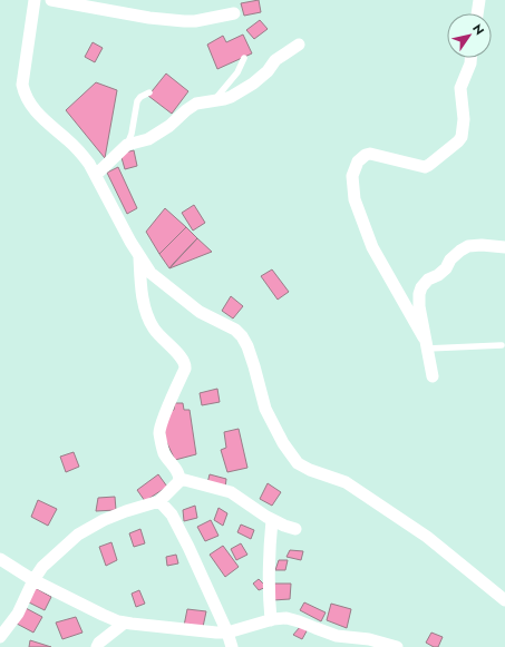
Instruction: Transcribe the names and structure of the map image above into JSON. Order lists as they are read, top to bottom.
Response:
{
  "north": "top right"
}
